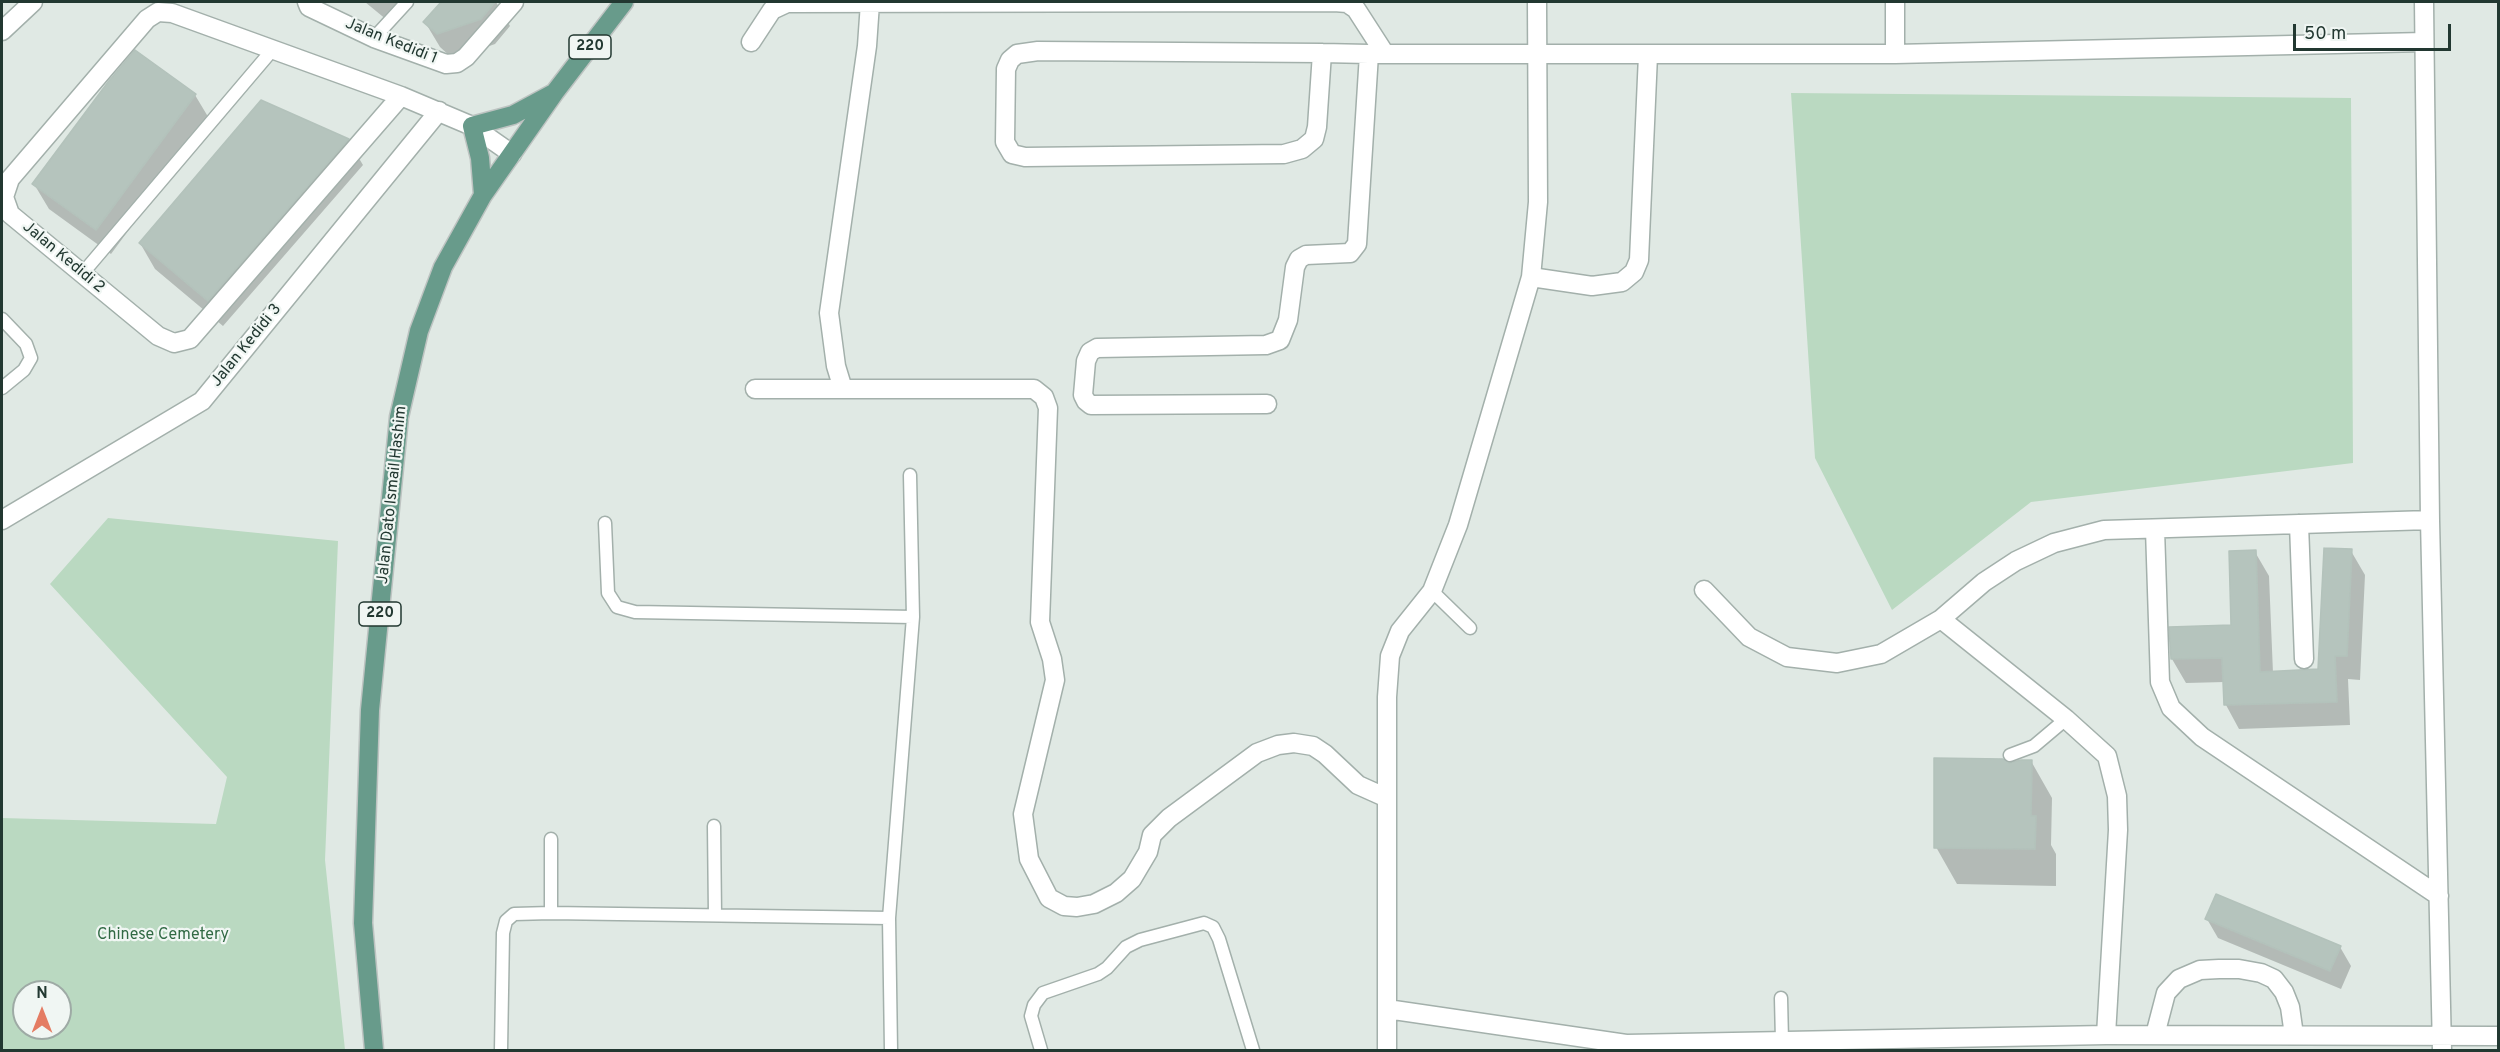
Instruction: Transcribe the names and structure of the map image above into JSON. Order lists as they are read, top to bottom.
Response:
{
  "streets": {
    "main road": ["220", "Jalan Dato Ismail Hashim"],
    "street": ["Jalan Kedidi 1", "Jalan Kedidi 2", "Jalan Kedidi 3"]
  },
  "crossings": [
    ["Jalan Kedidi 2", "Jalan Kedidi 3"],
    ["Jalan Kedidi 2", "Jalan Dato Ismail Hashim"]
  ],
  "parks": ["Chinese Cemetery"],
  "scale_bar": "50 m",
  "north": "top"
}
